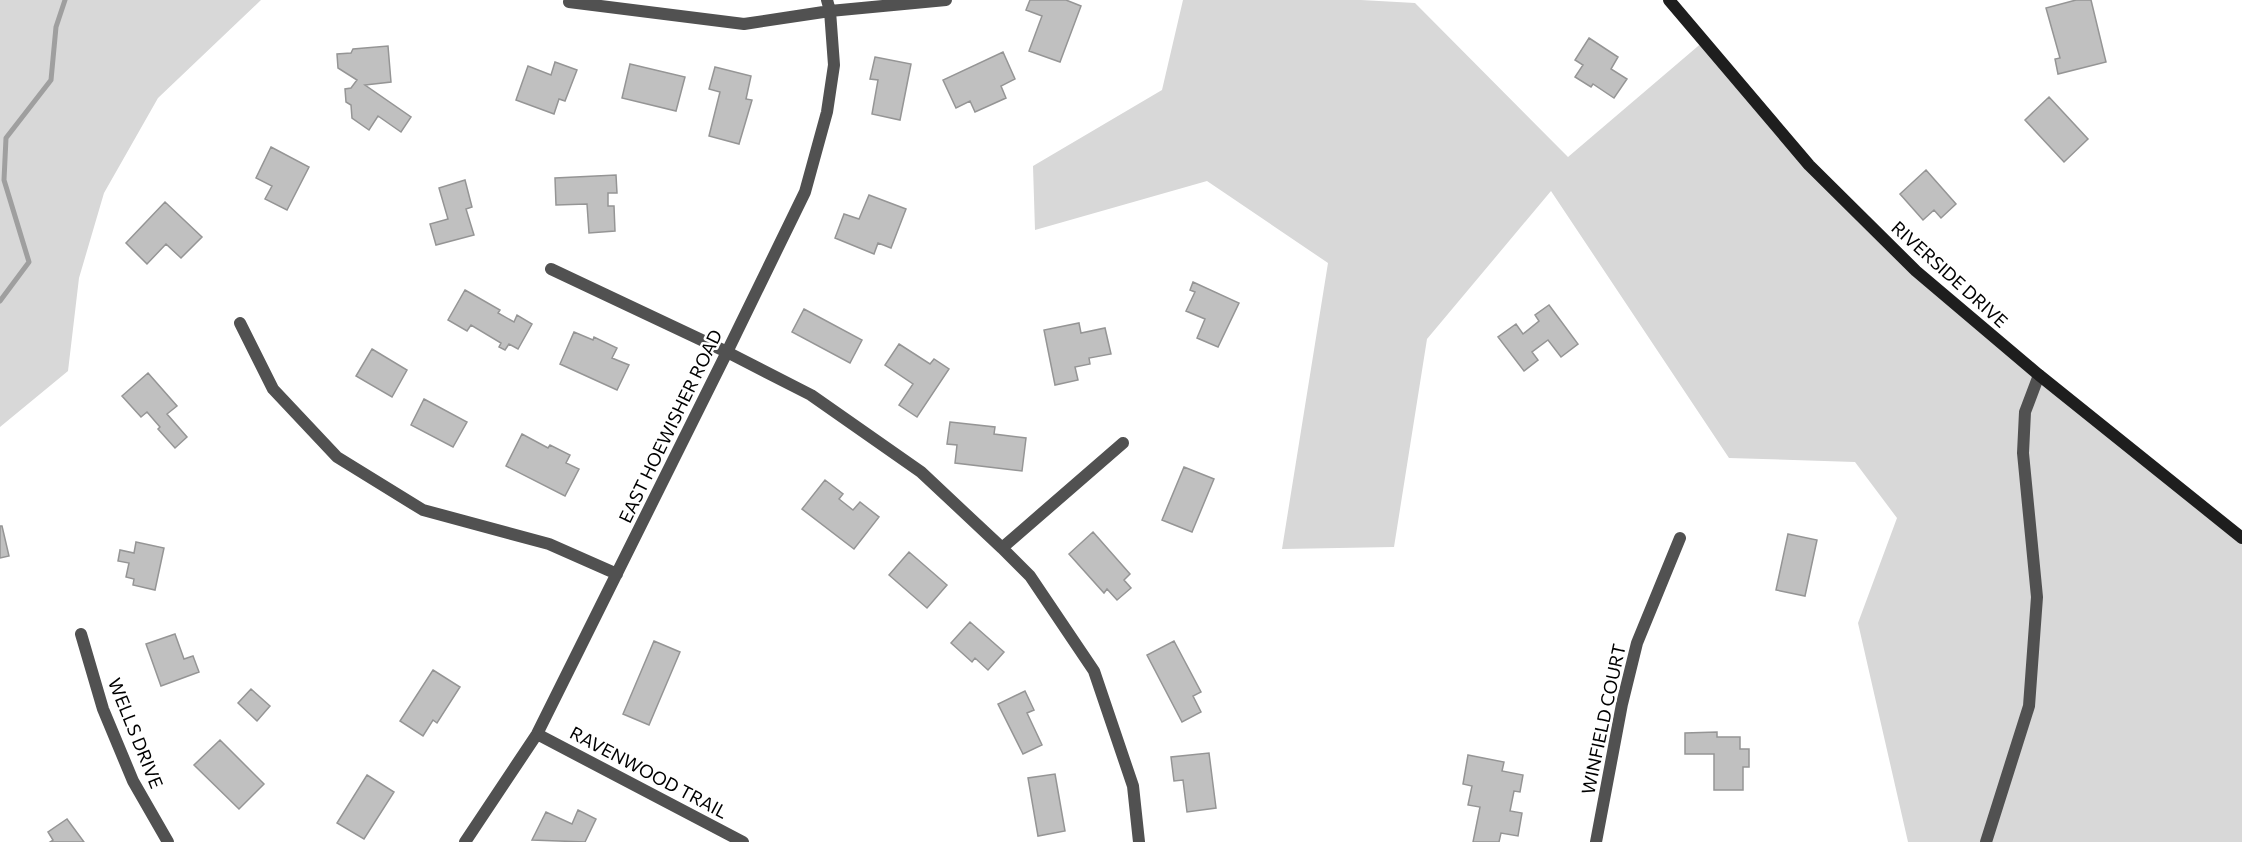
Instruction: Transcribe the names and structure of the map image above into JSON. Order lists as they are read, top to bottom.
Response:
{
  "streets": {
    "main road": ["RIVERSIDE DRIVE"],
    "street": [
      "EAST HOEWISHER ROAD",
      "WINFIELD COURT",
      "WELLS DRIVE",
      "RAVENWOOD TRAIL"
    ]
  },
  "crossings": [
    ["EAST HOEWISHER ROAD", "RAVENWOOD TRAIL"]
  ]
}
